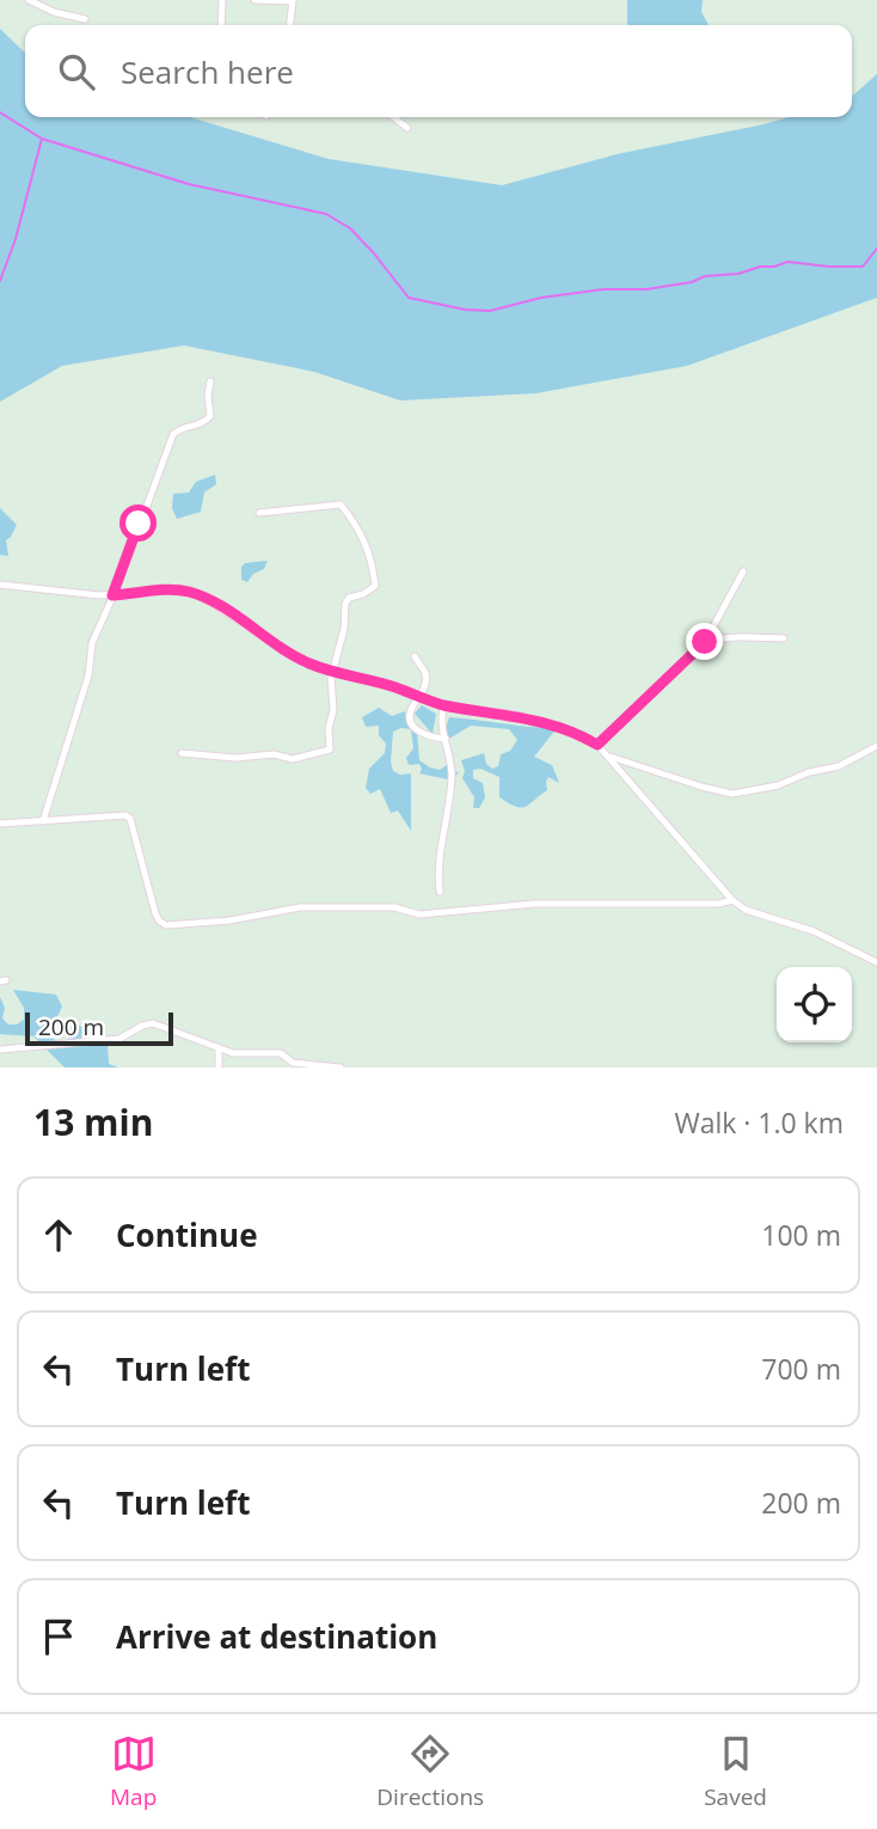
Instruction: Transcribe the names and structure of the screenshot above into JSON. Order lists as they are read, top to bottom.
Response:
{
  "scale_bar": "200 m",
  "page": {
    "search": "Search here",
    "scale": "200 m",
    "heading": ["13 min", "Walk · 1.0 km"],
    "list": [
      ["Continue", "100 m"],
      ["Turn left", "700 m"],
      ["Turn left", "200 m"],
      "Arrive at destination"
    ],
    "nav": ["Map", "Directions", "Saved"]
  }
}
